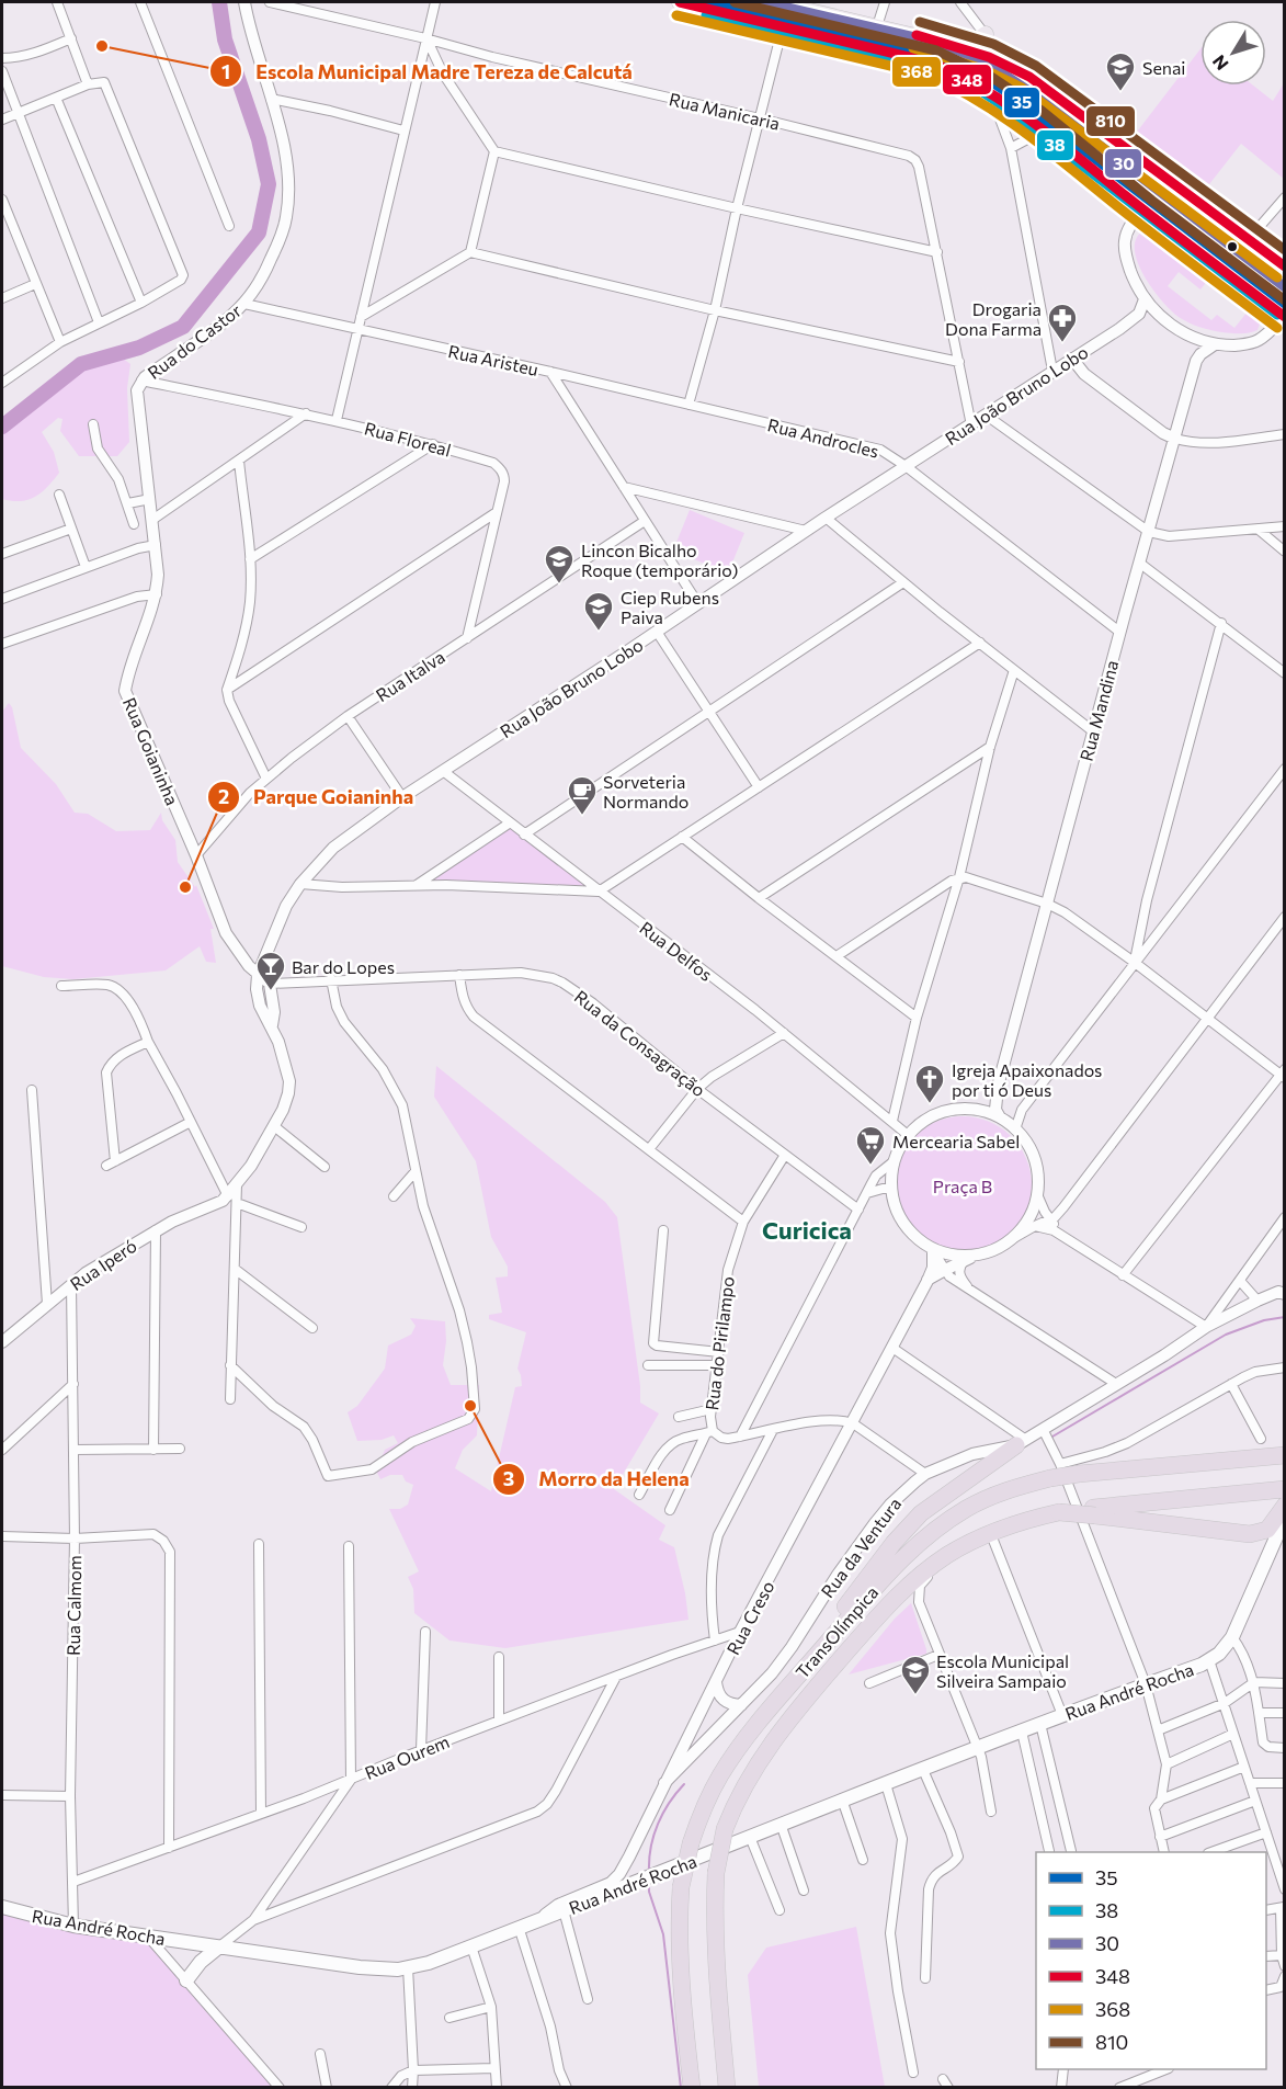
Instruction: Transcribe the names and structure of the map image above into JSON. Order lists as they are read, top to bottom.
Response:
{
  "streets": {
    "highway": ["TransOlímpica"],
    "main road": ["Rua André Rocha"],
    "street": [
      "Rua Manicaria",
      "Rua do Castor",
      "Rua Aristeu",
      "Rua João Bruno Lobo",
      "Rua Androcles",
      "Rua Floreal",
      "Rua Italva",
      "Rua Mandina",
      "Rua Goianinha",
      "Rua Delfos",
      "Rua da Consagração",
      "Rua Iperó",
      "Rua do Pirilampo",
      "Rua da Ventura",
      "Rua Calmom",
      "Rua Creso",
      "Rua Ourem"
    ]
  },
  "crossings": [
    ["Rua Manicaria", "Rua João Bruno Lobo"],
    ["Rua do Castor", "Rua Aristeu"],
    ["Rua do Castor", "Rua Floreal"],
    ["Rua do Castor", "Rua Goianinha"],
    ["Rua Aristeu", "Rua João Bruno Lobo"],
    ["Rua Aristeu", "Rua Androcles"],
    ["Rua Aristeu", "Rua Italva"],
    ["Rua João Bruno Lobo", "Rua Androcles"],
    ["Rua João Bruno Lobo", "Rua Goianinha"],
    ["Rua João Bruno Lobo", "Rua Delfos"],
    ["Rua Androcles", "Rua Mandina"],
    ["Rua Floreal", "Rua Italva"],
    ["Rua Floreal", "Rua Goianinha"],
    ["Rua Italva", "Rua Goianinha"],
    ["Rua Mandina", "Rua Delfos"],
    ["Rua Mandina", "Rua Creso"],
    ["Rua Goianinha", "Rua da Consagração"],
    ["Rua Delfos", "Rua Creso"],
    ["Rua da Consagração", "Rua do Pirilampo"],
    ["Rua Iperó", "Rua Calmom"],
    ["Rua do Pirilampo", "Rua Creso"],
    ["Rua da Ventura", "Rua Creso"],
    ["Rua Calmom", "Rua André Rocha"],
    ["Rua Calmom", "Rua Ourem"],
    ["Rua Creso", "Rua André Rocha"],
    ["Rua Creso", "Rua Ourem"]
  ],
  "districts": ["Curicica"],
  "parks": ["Praça B"],
  "places": {
    "other": ["Escola Municipal Madre Tereza de Calcutá", "Parque Goianinha", "Morro da Helena"],
    "school or university": [
      "Senai",
      "Lincon Bicalho Roque (temporário)",
      "Ciep Rubens Paiva",
      "Escola Municipal Silveira Sampaio"
    ],
    "pharmacy": ["Drogaria Dona Farma"],
    "cafe": ["Sorveteria Normando"],
    "bar": ["Bar do Lopes"],
    "church": ["Igreja Apaixonados por ti ó Deus"],
    "supermarket": ["Mercearia Sabel"]
  },
  "lines": [
    "transit line 35",
    "transit line 30",
    "transit line 348",
    "transit line 810",
    "transit line 38",
    "transit line 368"
  ],
  "legend": [
    "35",
    "38",
    "30",
    "348",
    "368",
    "810"
  ],
  "north": "bottom left"
}
